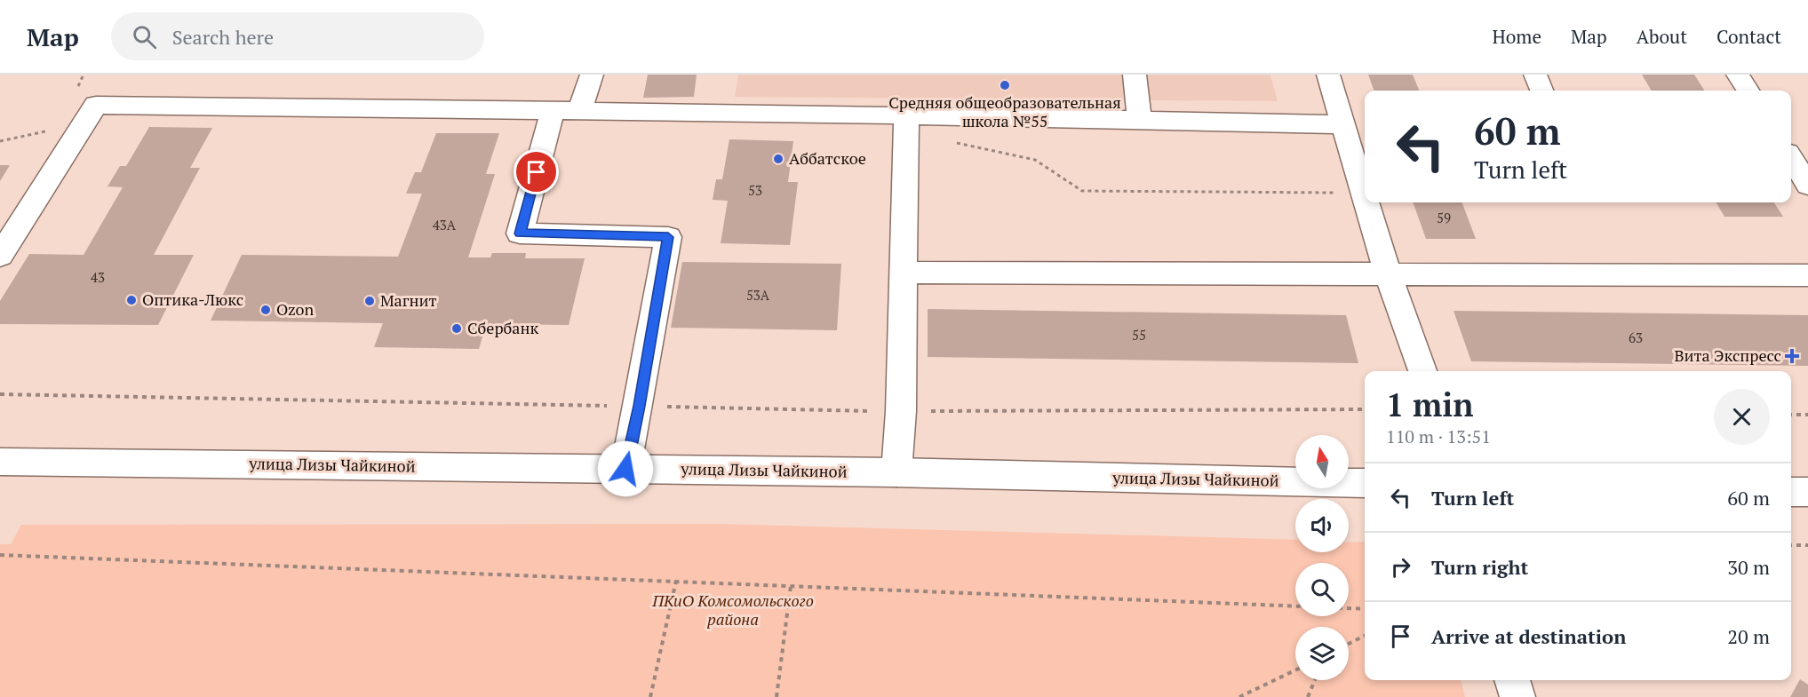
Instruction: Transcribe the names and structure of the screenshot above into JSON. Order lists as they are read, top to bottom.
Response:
{
  "streets": {
    "main road": ["улица Лизы Чайкиной"]
  },
  "parks": ["ПКиО Комсомольского района"],
  "places": {
    "other": [
      "Средняя общеобразовательная школа №55",
      "Аббатское",
      "Оптика-Люкс",
      "Магнит",
      "Ozon",
      "Сбербанк"
    ],
    "health": ["Вита Экспресс"]
  },
  "house_numbers": [
    "53",
    "59",
    "43А",
    "43",
    "53А",
    "55",
    "63"
  ],
  "north": "top",
  "page": {
    "header": "Map",
    "search": "Search here",
    "nav": [
      "Home",
      "Map",
      "About",
      "Contact"
    ],
    "turn": ["60 m", "Turn left"],
    "heading": ["1 min", "110 m · 13:51"],
    "list": [
      {
        "name": "Turn left",
        "value": "60 m"
      },
      {
        "name": "Turn right",
        "value": "30 m"
      },
      {
        "name": "Arrive at destination",
        "value": "20 m"
      }
    ]
  }
}
